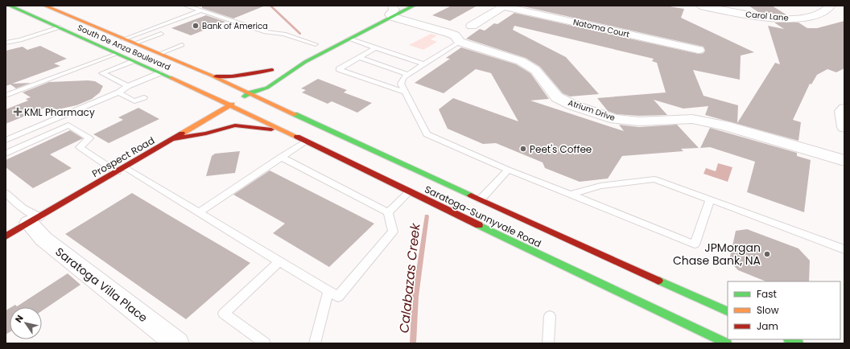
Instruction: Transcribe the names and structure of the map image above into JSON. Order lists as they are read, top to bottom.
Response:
{
  "streets": {
    "main road": ["South De Anza Boulevard", "Prospect Road", "Saratoga-Sunnyvale Road"],
    "street": [
      "Carol Lane",
      "Natoma Court",
      "Atrium Drive",
      "Saratoga Villa Place"
    ]
  },
  "crossings": [
    ["South De Anza Boulevard", "Prospect Road"],
    ["South De Anza Boulevard", "Saratoga-Sunnyvale Road"],
    ["Atrium Drive", "Prospect Road"],
    ["Prospect Road", "Saratoga-Sunnyvale Road"],
    ["Prospect Road", "Saratoga Villa Place"]
  ],
  "water": ["Calabazas Creek"],
  "places": {
    "other": ["Bank of America", "Peet's Coffee", "JPMorgan Chase Bank, NA"],
    "health": ["KML Pharmacy"]
  },
  "legend": ["Fast", "Slow", "Jam"],
  "north": "top left"
}
